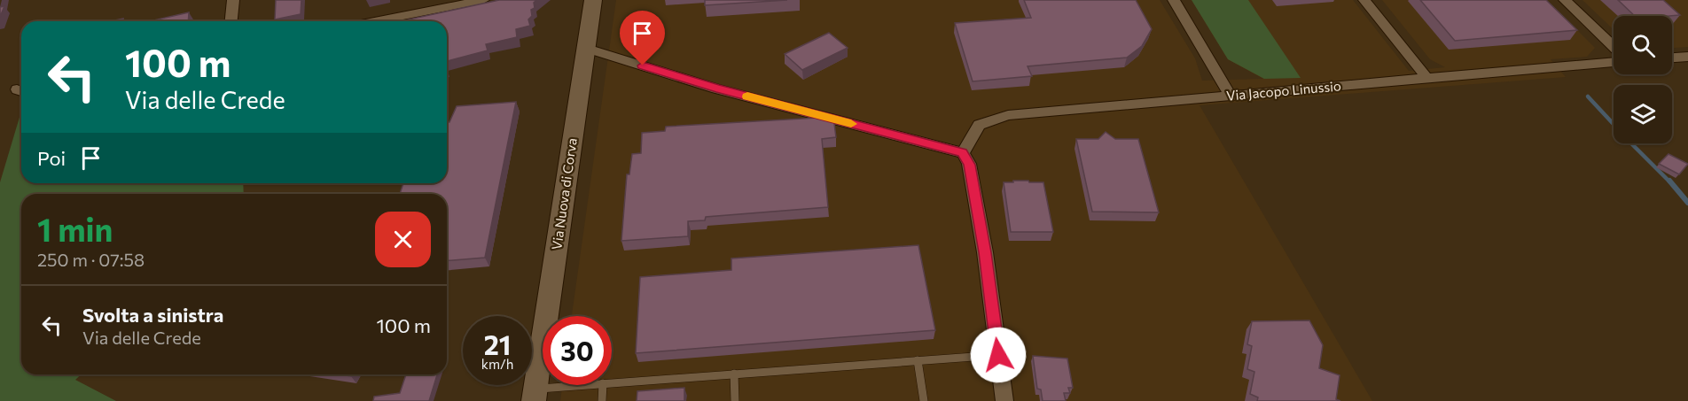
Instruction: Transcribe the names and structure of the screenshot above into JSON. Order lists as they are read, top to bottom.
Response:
{
  "streets": {
    "main road": ["Via Nuova di Corva"],
    "street": ["Via Jacopo Linussio"]
  },
  "page": {
    "turn": ["100 m", "Via delle Crede"],
    "then": "Poi",
    "heading": ["1 min", "250 m · 07:58"],
    "list": [
      {
        "name": "Svolta a sinistra",
        "note": "Via delle Crede",
        "value": "100 m"
      }
    ],
    "speed": "21 km/h",
    "limit": "30"
  }
}
